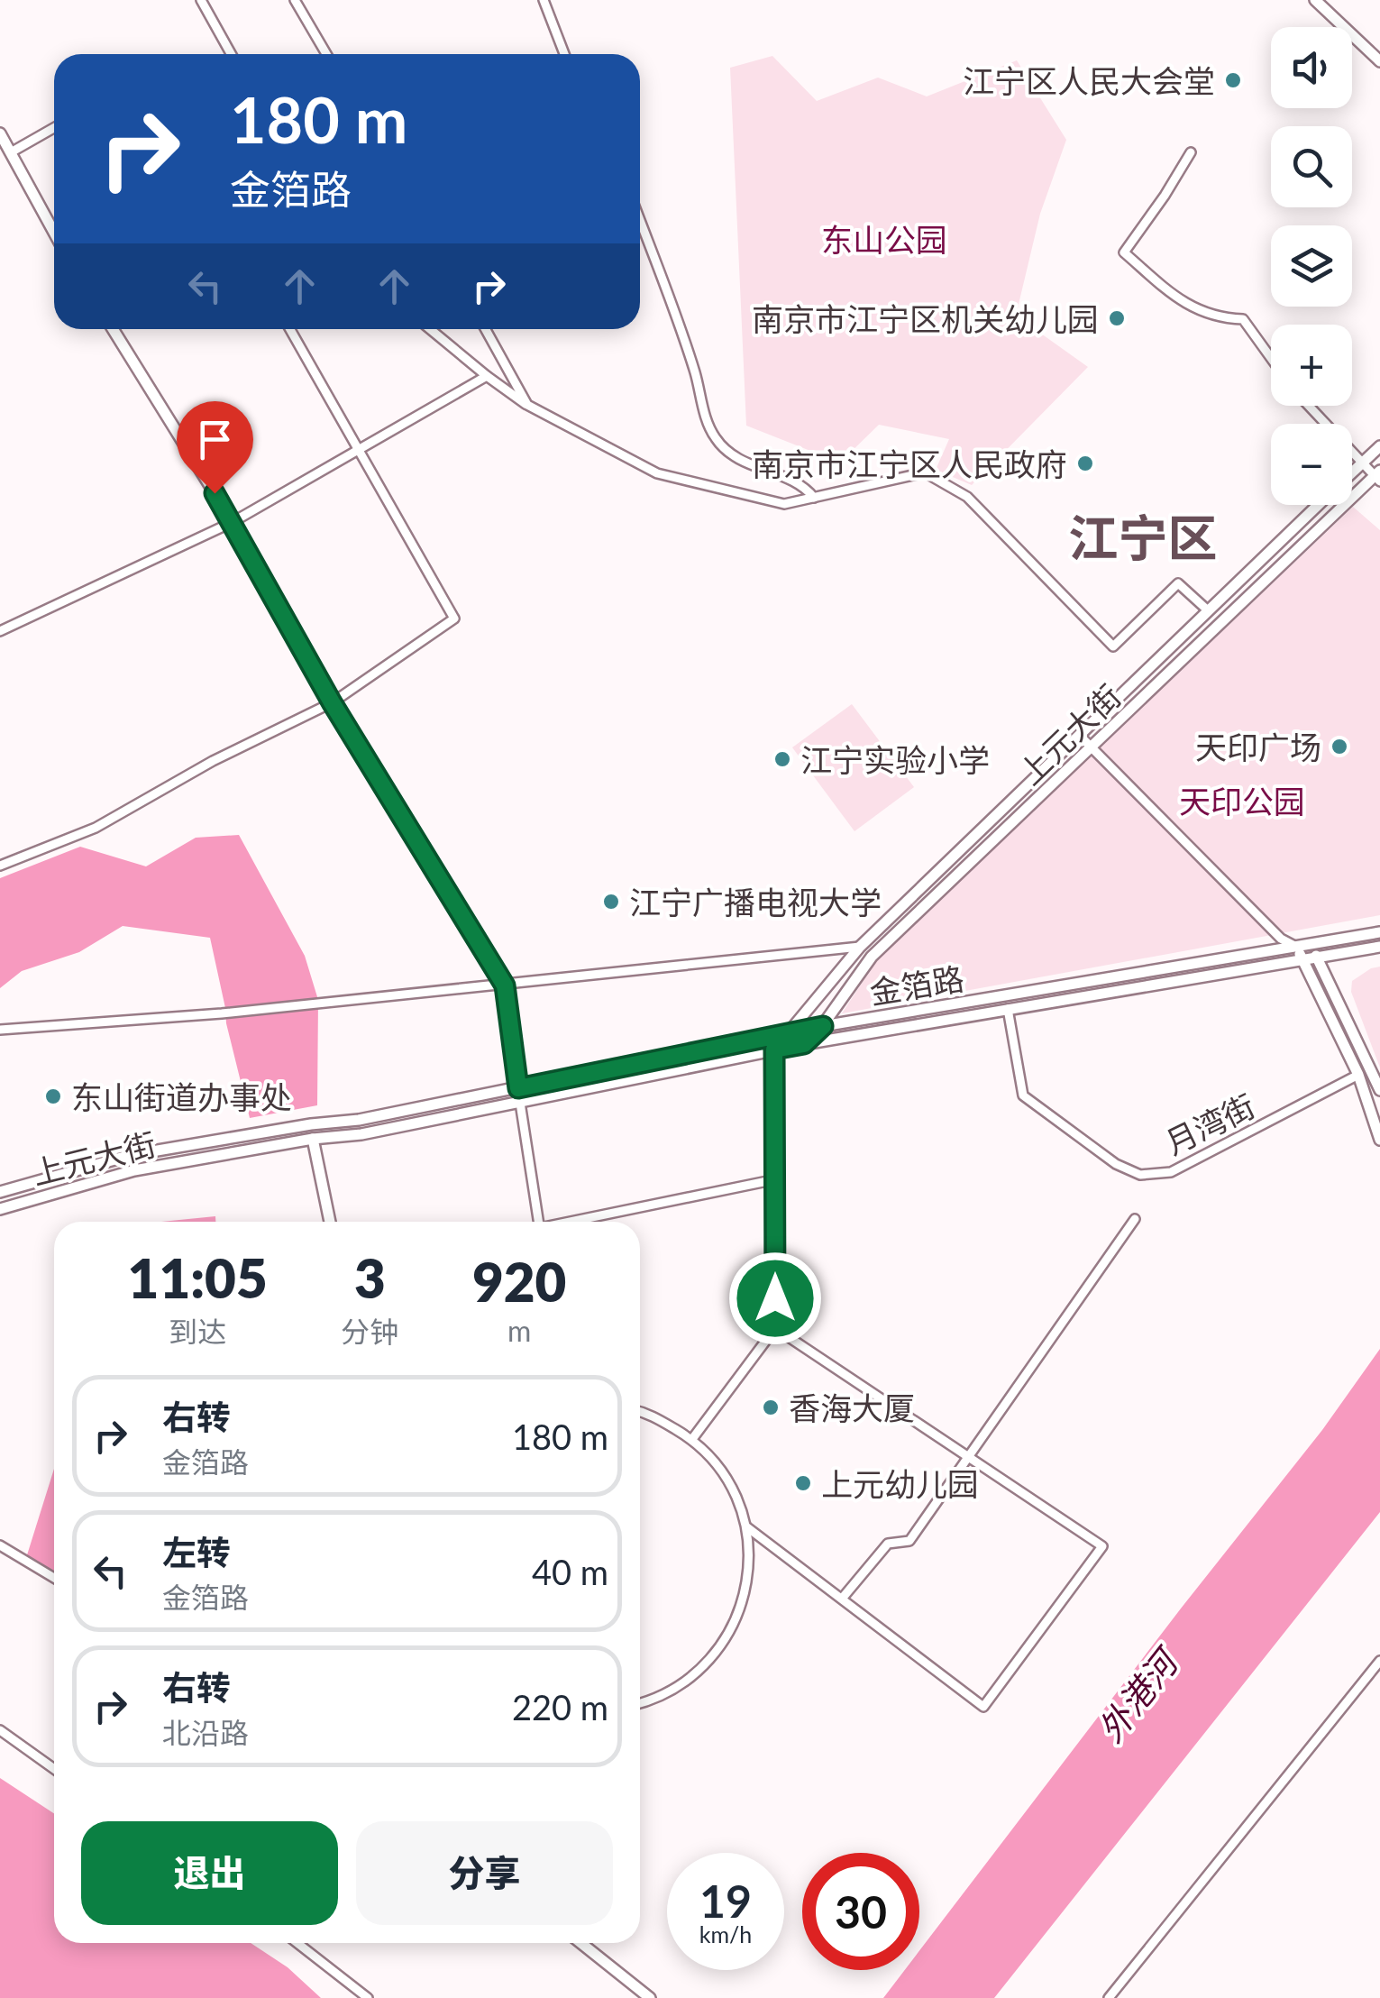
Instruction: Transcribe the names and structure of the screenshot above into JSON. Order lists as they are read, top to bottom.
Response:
{
  "streets": {
    "main road": ["上元大街", "金箔路"],
    "street": ["月湾街"]
  },
  "crossings": [
    ["上元大街", "金箔路"],
    ["金箔路", "月湾街"]
  ],
  "districts": ["江宁区"],
  "water": ["外港河"],
  "parks": ["东山公园", "天印公园"],
  "places": [
    "江宁区人民大会堂",
    "南京市江宁区机关幼儿园",
    "南京市江宁区人民政府",
    "天印广场",
    "江宁实验小学",
    "江宁广播电视大学",
    "东山街道办事处",
    "香海大厦",
    "上元幼儿园"
  ],
  "page": {
    "map_buttons": ["+", "−"],
    "turn": ["180 m", "金箔路"],
    "eta": [
      "11:05",
      "到达",
      "3",
      "分钟",
      "920",
      "m"
    ],
    "list": [
      {
        "name": "右转",
        "note": "金箔路",
        "value": "180 m"
      },
      {
        "name": "左转",
        "note": "金箔路",
        "value": "40 m"
      },
      {
        "name": "右转",
        "note": "北沿路",
        "value": "220 m"
      }
    ],
    "buttons": ["退出", "分享"],
    "speed": "19 km/h",
    "limit": "30"
  }
}
